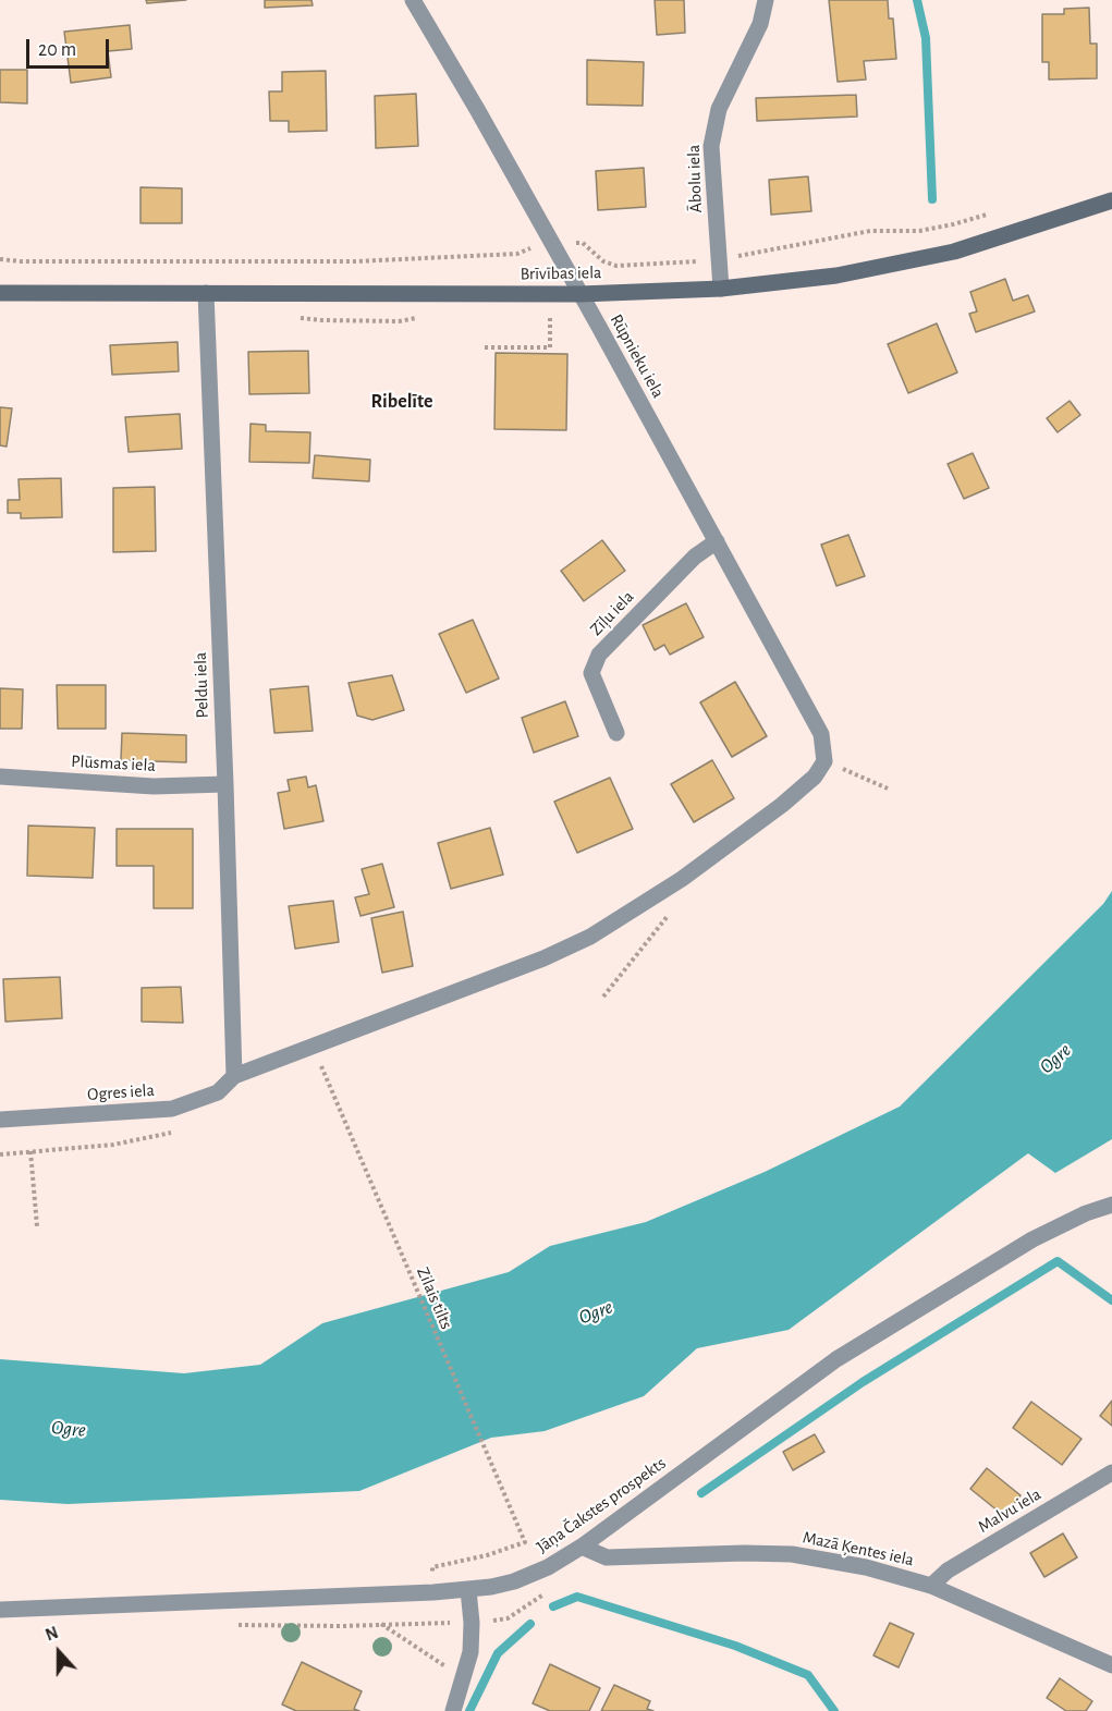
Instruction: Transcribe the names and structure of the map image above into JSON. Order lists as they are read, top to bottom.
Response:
{
  "streets": {
    "main road": ["Brīvības iela"],
    "street": [
      "Ābolu iela",
      "Rūpnieku iela",
      "Zīļu iela",
      "Peldu iela",
      "Plūsmas iela",
      "Ogres iela",
      "Jāņa Čakstes prospekts",
      "Malvu iela",
      "Mazā Ķentes iela"
    ],
    "path": ["Zilais tilts"]
  },
  "crossings": [
    ["Ābolu iela", "Brīvības iela"],
    ["Brīvības iela", "Rūpnieku iela"],
    ["Brīvības iela", "Peldu iela"],
    ["Rūpnieku iela", "Zīļu iela"],
    ["Rūpnieku iela", "Ogres iela"],
    ["Peldu iela", "Plūsmas iela"],
    ["Peldu iela", "Ogres iela"],
    ["Jāņa Čakstes prospekts", "Mazā Ķentes iela"],
    ["Malvu iela", "Mazā Ķentes iela"]
  ],
  "districts": ["Ribelīte"],
  "water": ["Ogre"],
  "scale_bar": "20 m",
  "north": "top"
}
